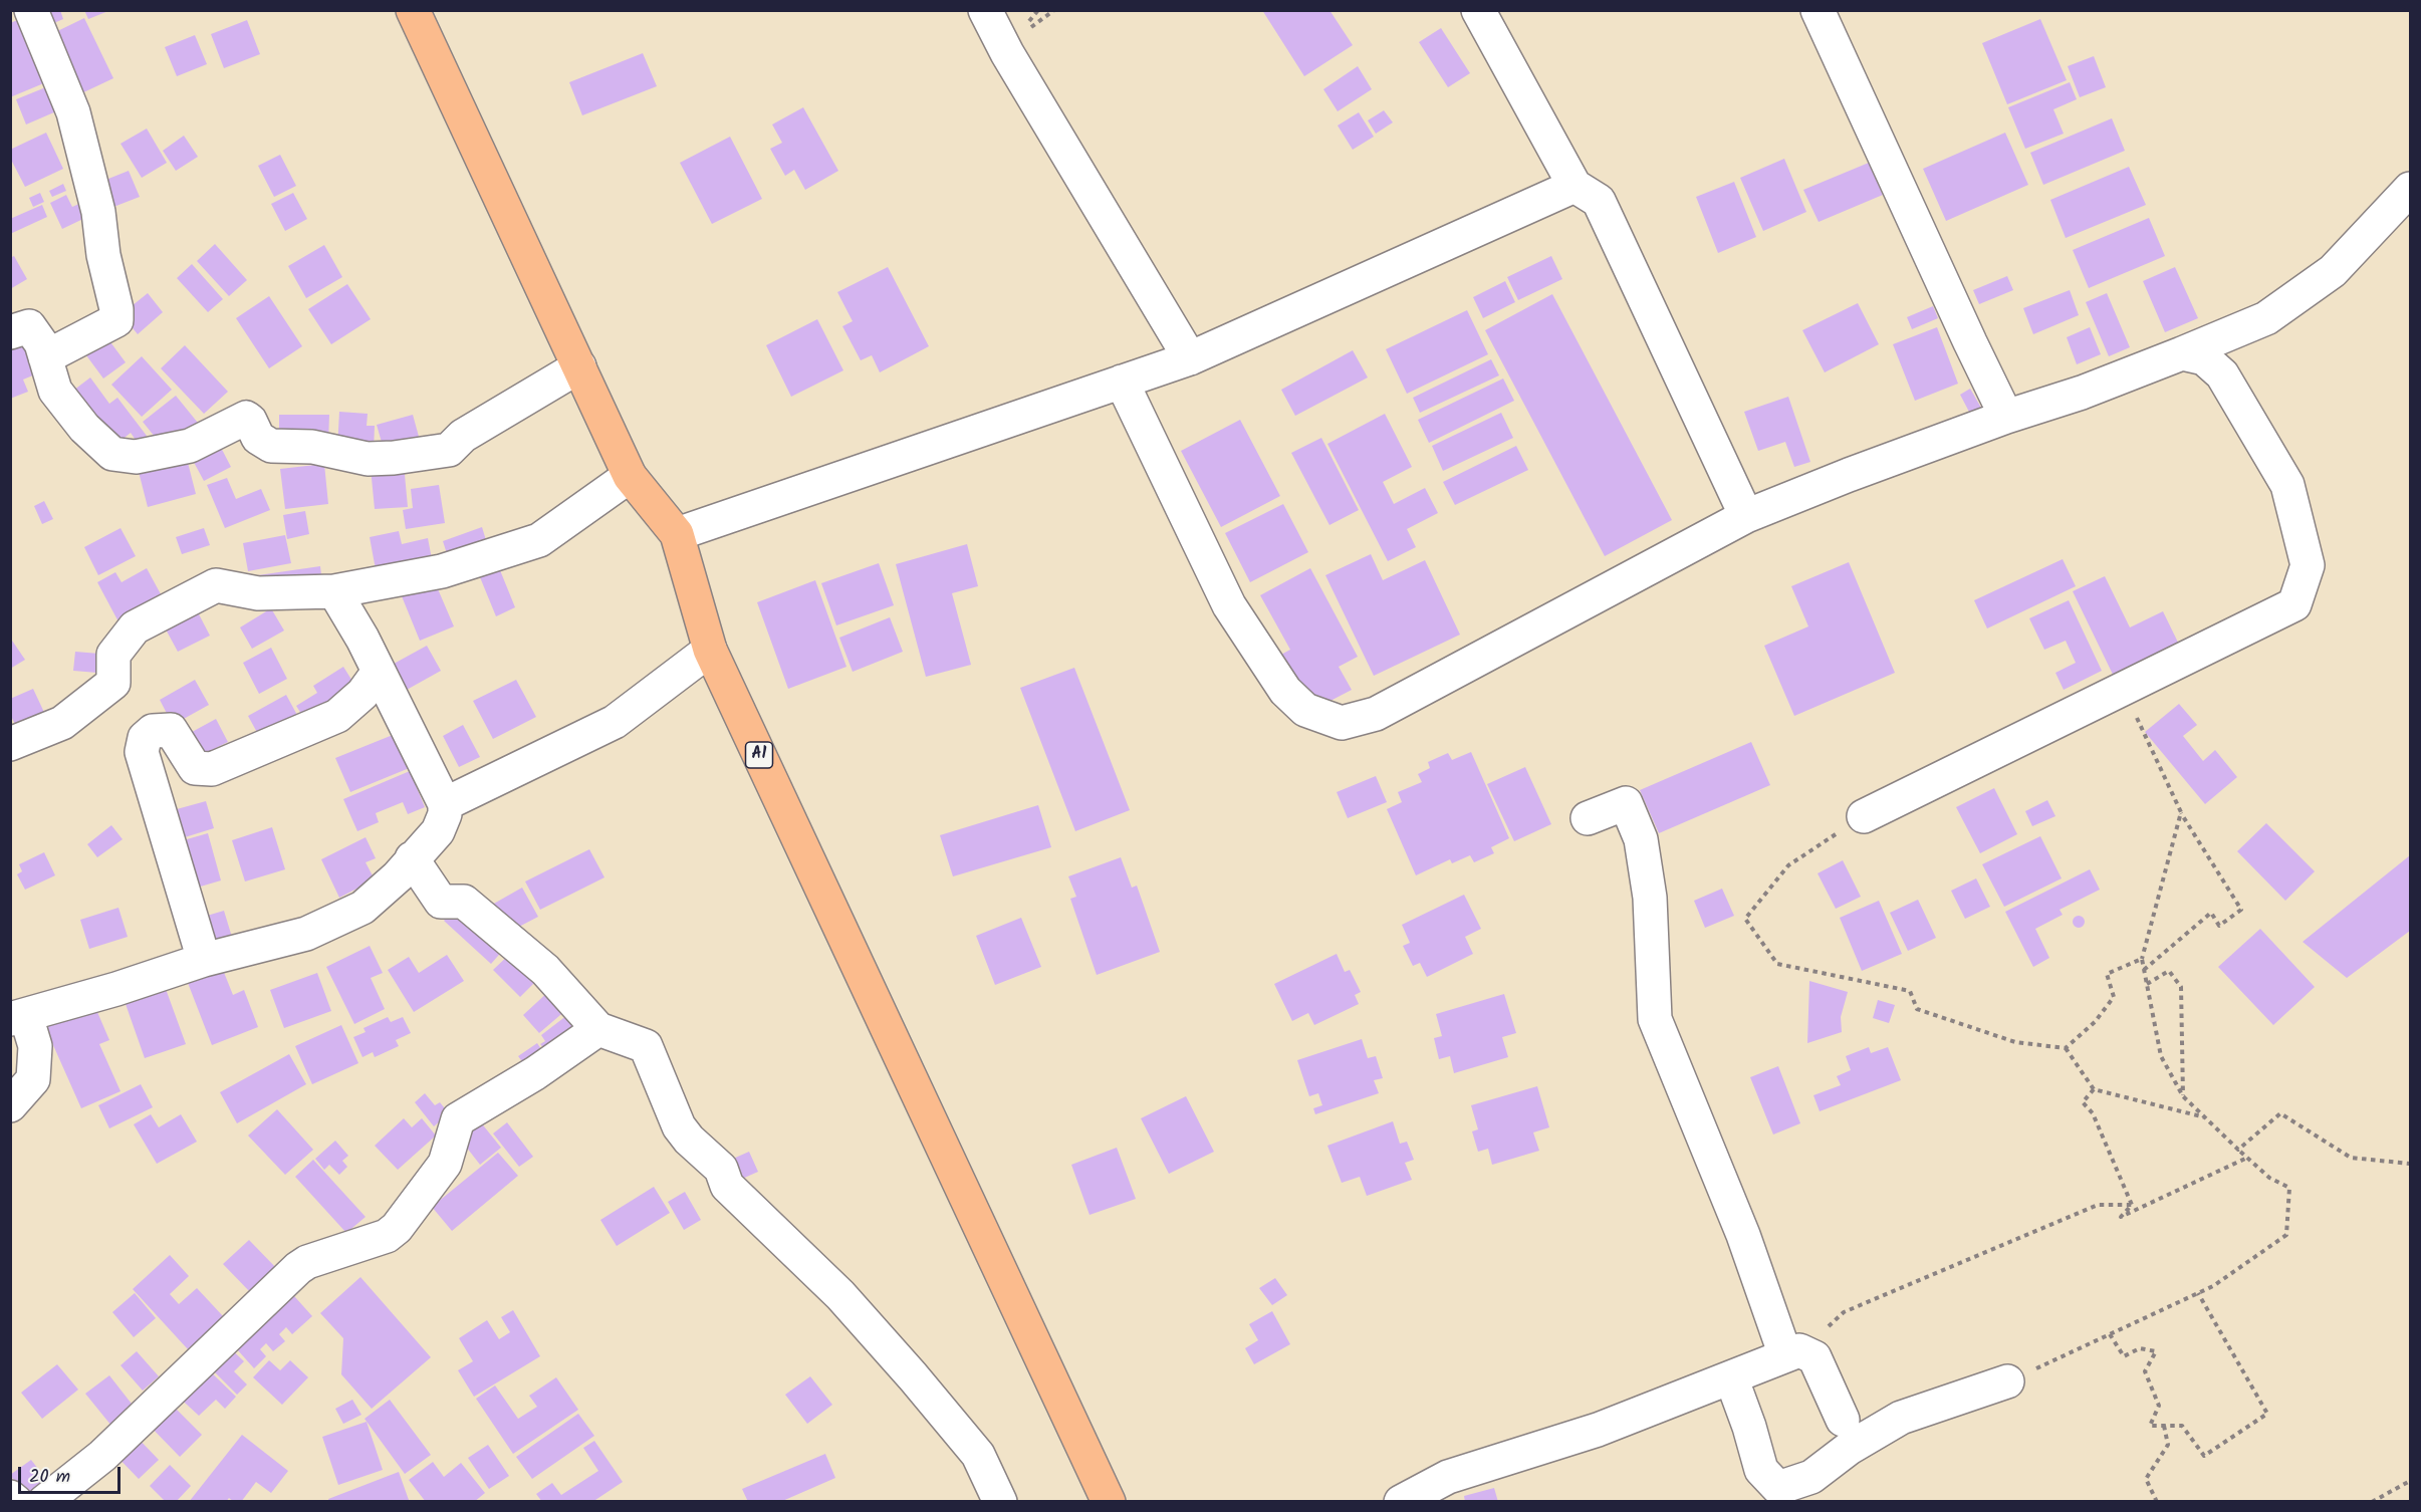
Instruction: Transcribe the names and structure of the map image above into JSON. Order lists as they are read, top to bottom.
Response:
{
  "streets": {
    "highway": ["A1"]
  },
  "scale_bar": "20 m"
}
